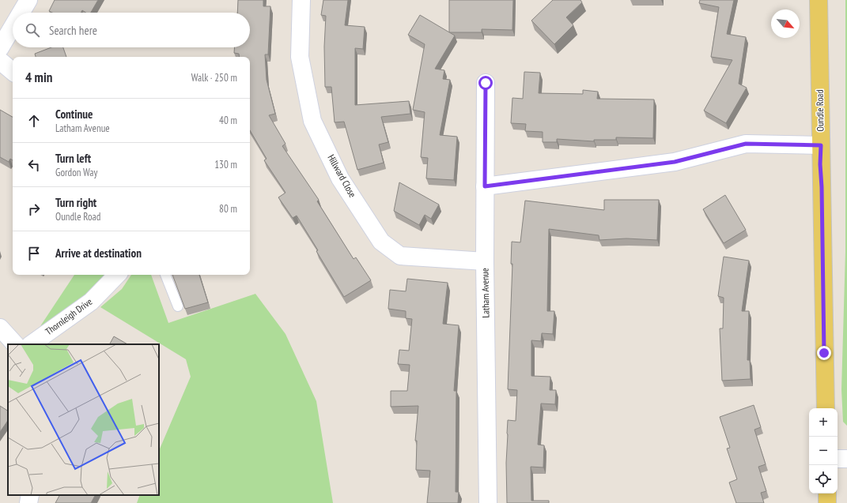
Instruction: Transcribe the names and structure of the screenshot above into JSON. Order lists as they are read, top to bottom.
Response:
{
  "streets": {
    "main road": ["Oundle Road"],
    "street": ["Hillward Close", "Latham Avenue", "Thornleigh Drive"]
  },
  "crossings": [
    ["Hillward Close", "Latham Avenue"]
  ],
  "north": "bottom right",
  "page": {
    "search": "Search here",
    "heading": ["4 min", "Walk · 250 m"],
    "list": [
      ["Continue", "Latham Avenue", "40 m"],
      ["Turn left", "Gordon Way", "130 m"],
      ["Turn right", "Oundle Road", "80 m"],
      "Arrive at destination"
    ],
    "map_buttons": ["+", "−"]
  }
}
